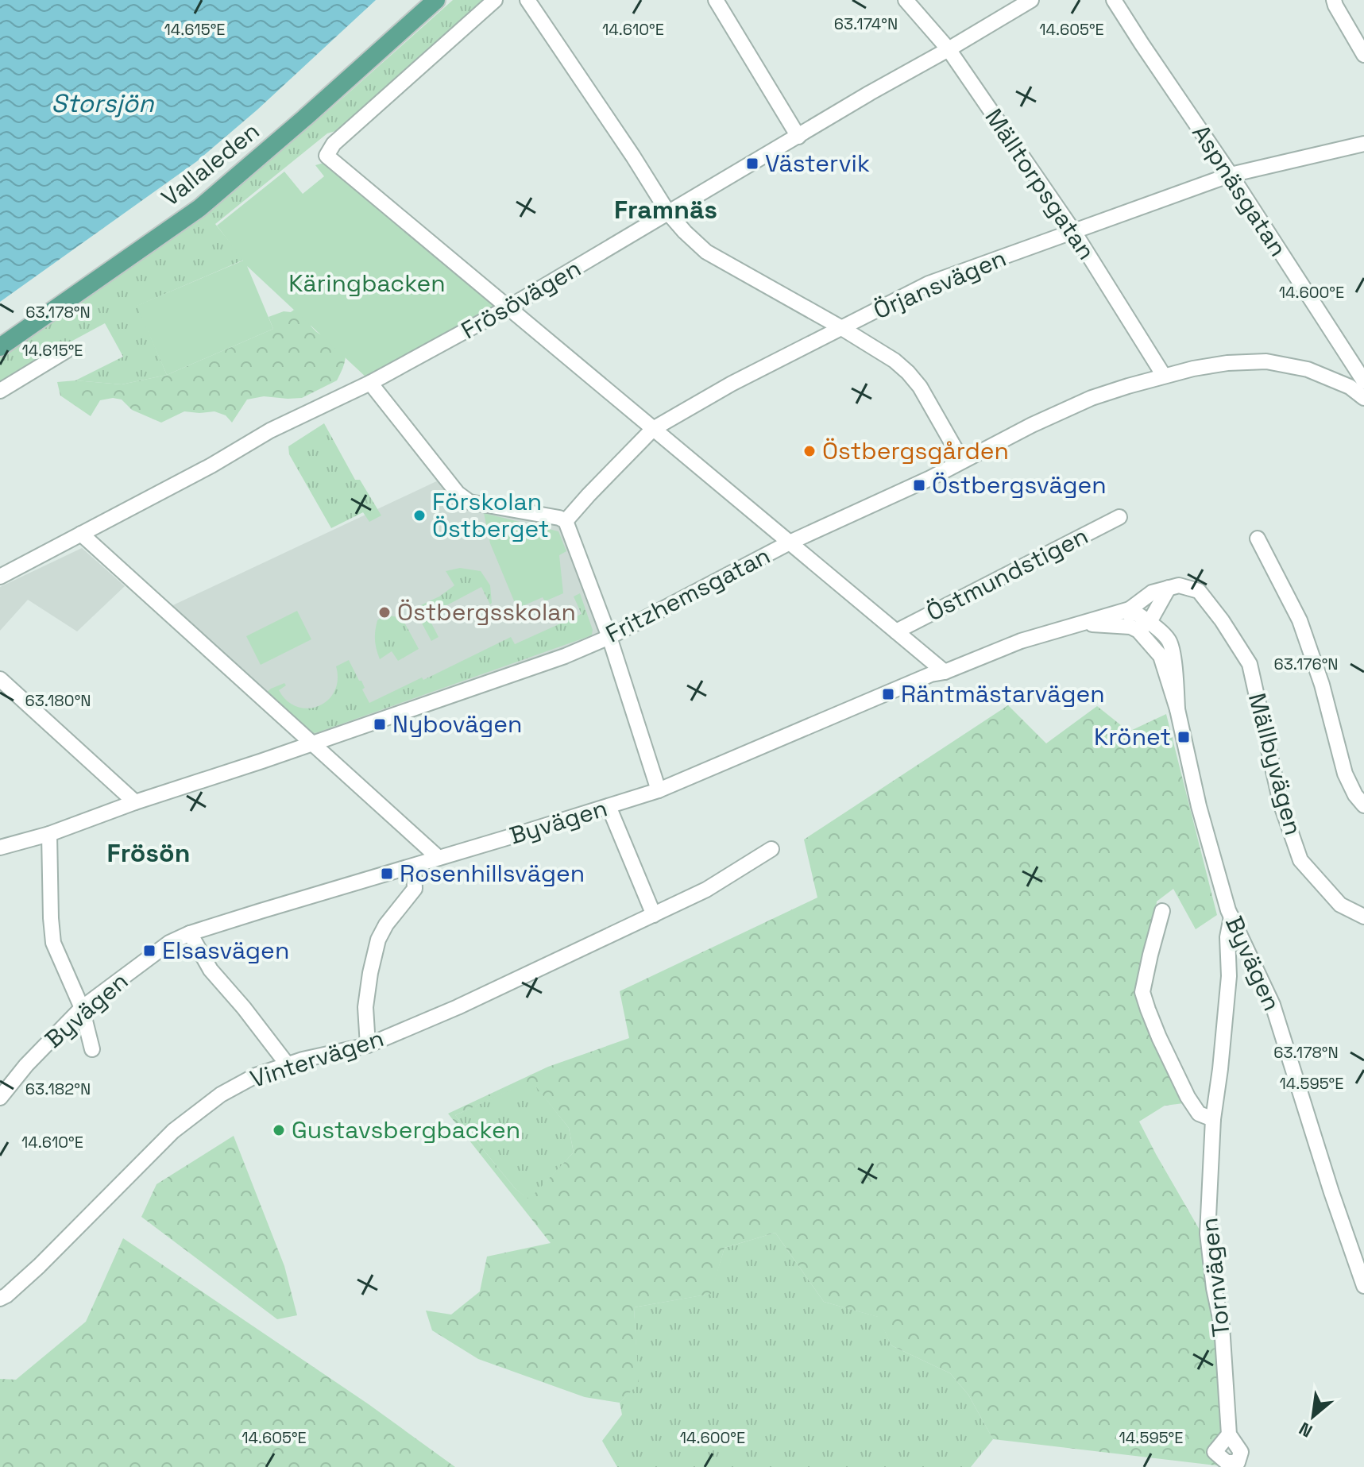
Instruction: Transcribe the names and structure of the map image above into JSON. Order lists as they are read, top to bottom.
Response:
{
  "streets": {
    "main road": ["Vallaleden"],
    "street": [
      "Mälltorpsgatan",
      "Aspnäsgatan",
      "Örjansvägen",
      "Frösövägen",
      "Östmundstigen",
      "Fritzhemsgatan",
      "Mällbyvägen",
      "Byvägen",
      "Vintervägen",
      "Tornvägen"
    ]
  },
  "crossings": [
    ["Mälltorpsgatan", "Örjansvägen"],
    ["Mälltorpsgatan", "Frösövägen"],
    ["Mälltorpsgatan", "Fritzhemsgatan"],
    ["Aspnäsgatan", "Örjansvägen"],
    ["Byvägen", "Tornvägen"]
  ],
  "districts": ["Framnäs", "Frösön"],
  "water": ["Storsjön"],
  "parks": ["Käringbacken"],
  "places": {
    "transit": [
      "Västervik",
      "Östbergsvägen",
      "Räntmästarvägen",
      "Nybovägen",
      "Krönet",
      "Rosenhillsvägen",
      "Elsasvägen"
    ],
    "other": [
      "Östbergsgården",
      "Förskolan Östberget",
      "Östbergsskolan",
      "Gustavsbergbacken"
    ]
  },
  "north": "bottom left",
  "coordinates": [
    "63.174°N",
    "14.615°E",
    "14.610°E",
    "14.605°E",
    "14.600°E",
    "63.178°N",
    "63.176°N",
    "63.180°N",
    "14.595°E",
    "63.182°N"
  ]
}
